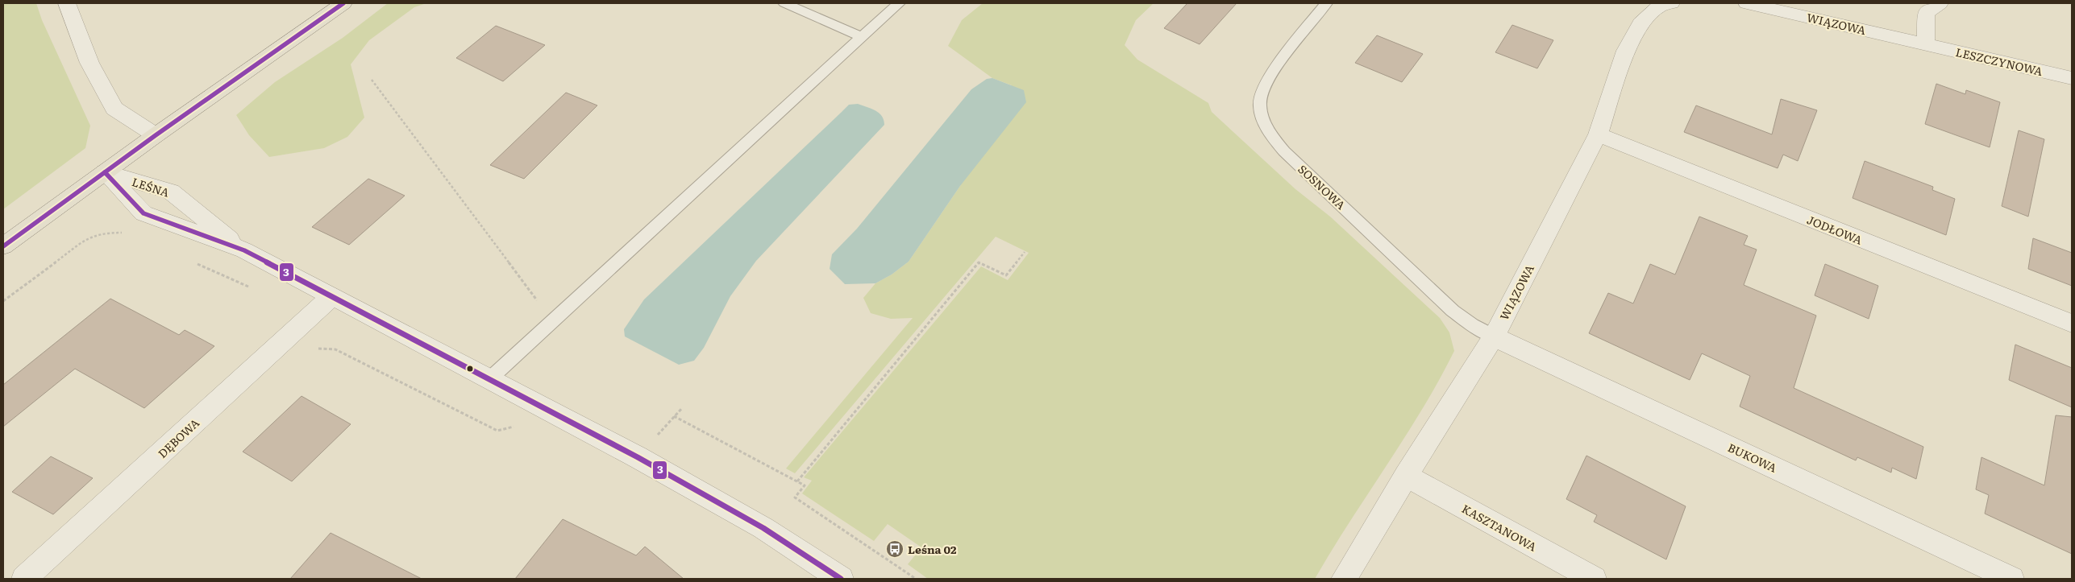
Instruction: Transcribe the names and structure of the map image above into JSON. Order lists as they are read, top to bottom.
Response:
{
  "streets": {
    "street": [
      "WIĄZOWA",
      "LESZCZYNOWA",
      "LEŚNA",
      "JODŁOWA",
      "DĘBOWA",
      "BUKOWA",
      "KASZTANOWA"
    ],
    "lane": ["SOSNOWA"]
  },
  "crossings": [
    ["WIĄZOWA", "LESZCZYNOWA"],
    ["WIĄZOWA", "SOSNOWA"],
    ["WIĄZOWA", "JODŁOWA"],
    ["WIĄZOWA", "BUKOWA"],
    ["WIĄZOWA", "KASZTANOWA"],
    ["LEŚNA", "DĘBOWA"],
    ["SOSNOWA", "BUKOWA"]
  ],
  "places": {
    "bus stop": ["Leśna 02"]
  },
  "lines": ["transit line 3"]
}
